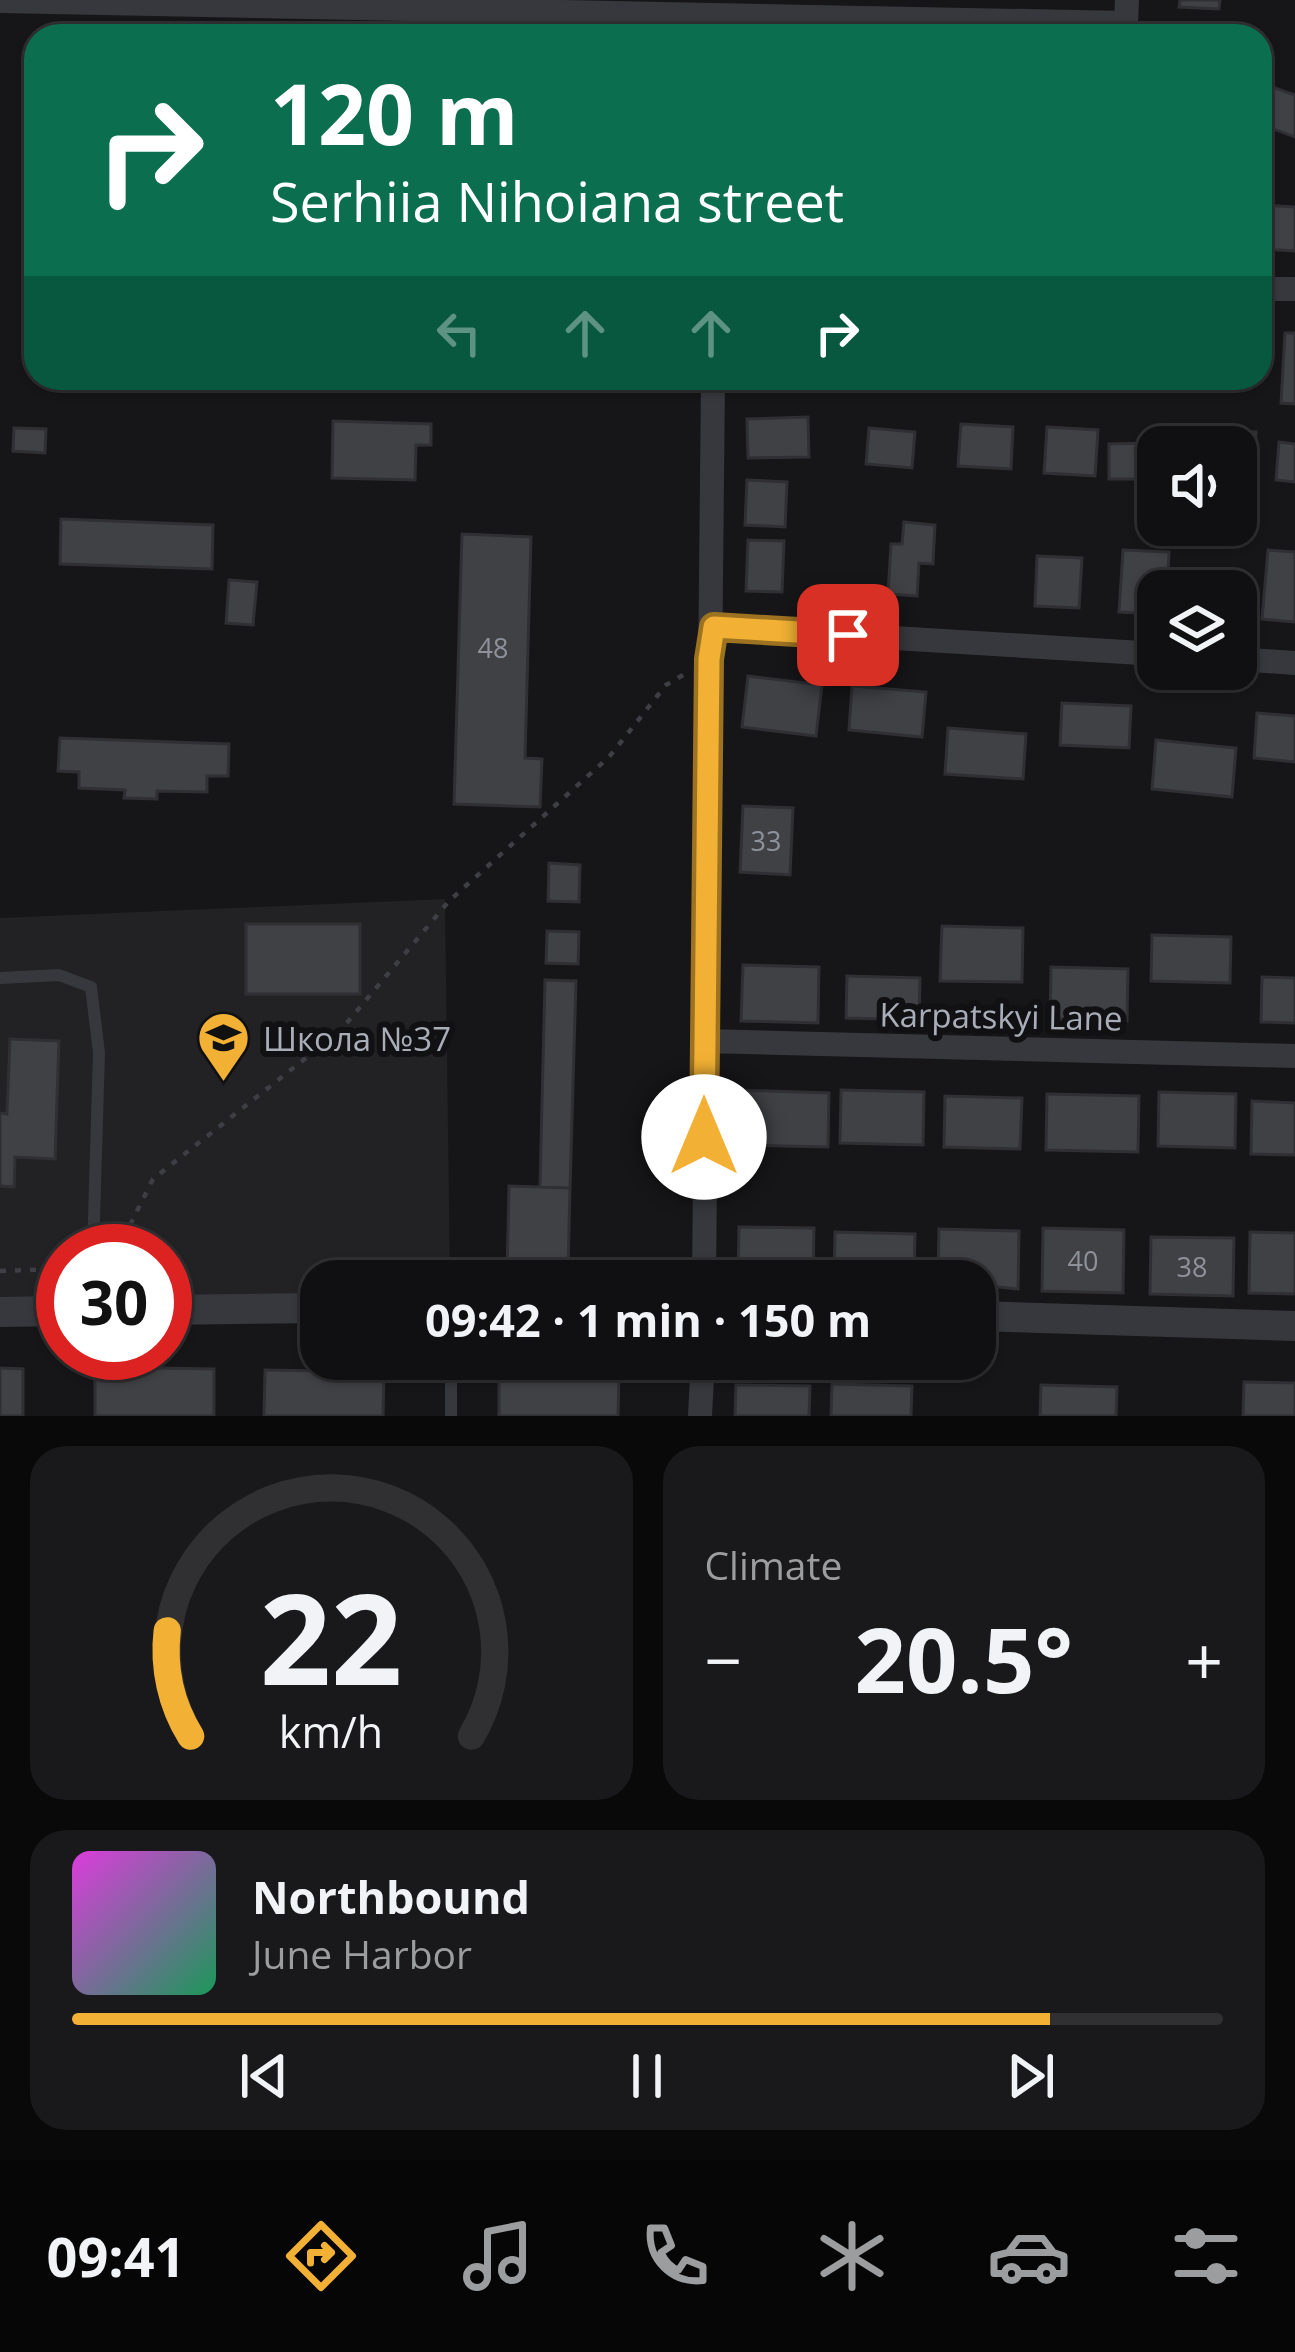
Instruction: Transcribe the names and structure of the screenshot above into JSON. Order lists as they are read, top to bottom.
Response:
{
  "streets": {
    "street": ["Karpatskyi Lane"]
  },
  "places": {
    "school or university": ["Школа №37"]
  },
  "house_numbers": [
    "48",
    "33",
    "40",
    "38"
  ],
  "page": {
    "turn": ["120 m", "Serhiia Nihoiana street"],
    "limit": "30",
    "trip": "09:42 · 1 min · 150 m",
    "tile": "Climate",
    "heat": ["−", "20.5°", "+"],
    "song": ["Northbound", "June Harbor"],
    "tabs": "09:41",
    "gauge": ["22", "km/h"]
  }
}
